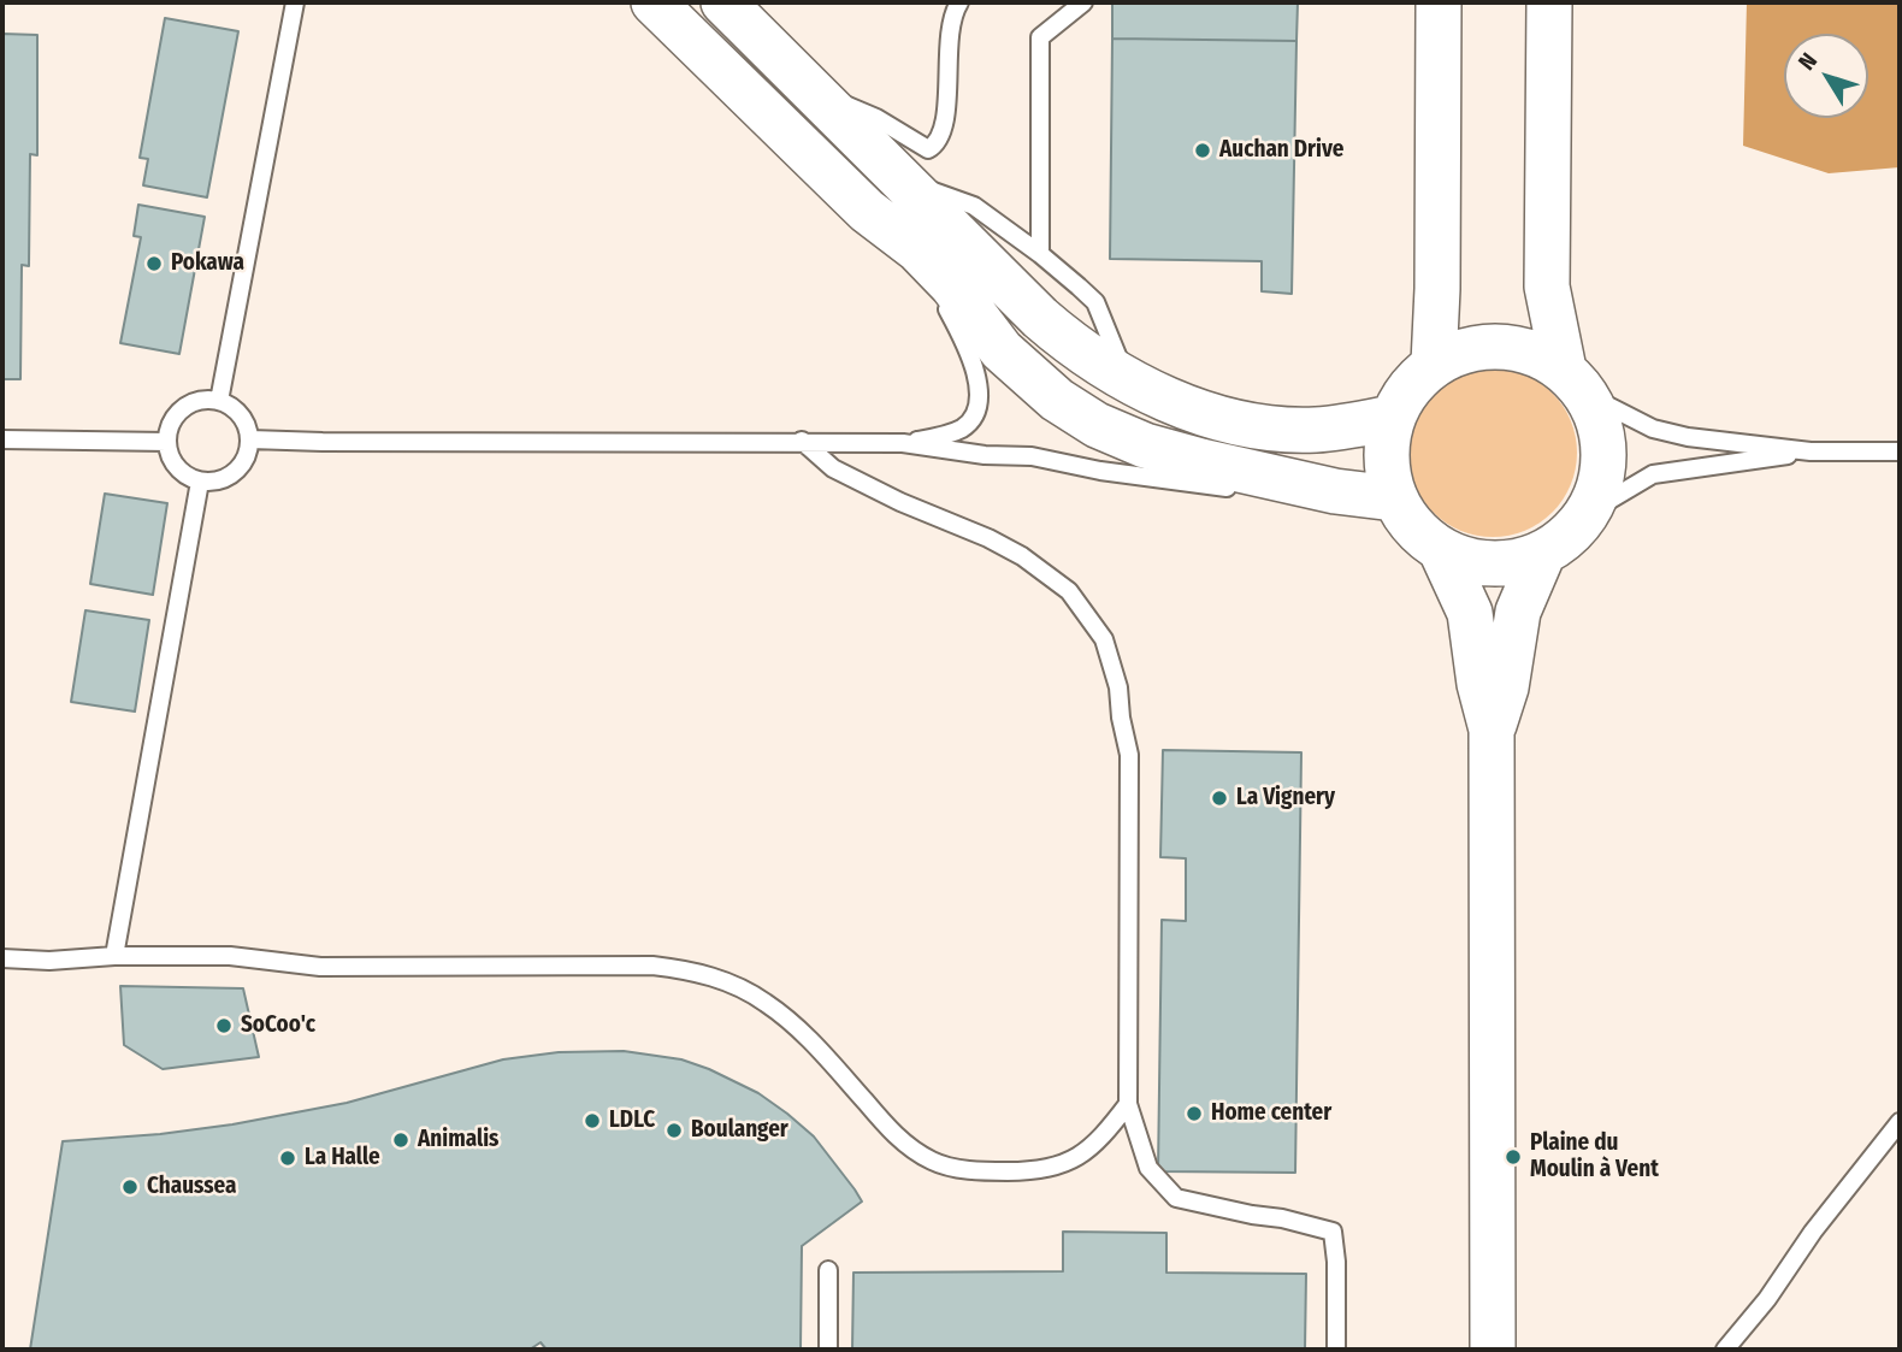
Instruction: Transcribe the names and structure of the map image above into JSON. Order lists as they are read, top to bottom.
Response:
{
  "places": [
    "Auchan Drive",
    "Pokawa",
    "La Vignery",
    "SoCoo'c",
    "Home center",
    "LDLC",
    "Boulanger",
    "Animalis",
    "Plaine du Moulin à Vent",
    "La Halle",
    "Chaussea"
  ],
  "north": "top left"
}
